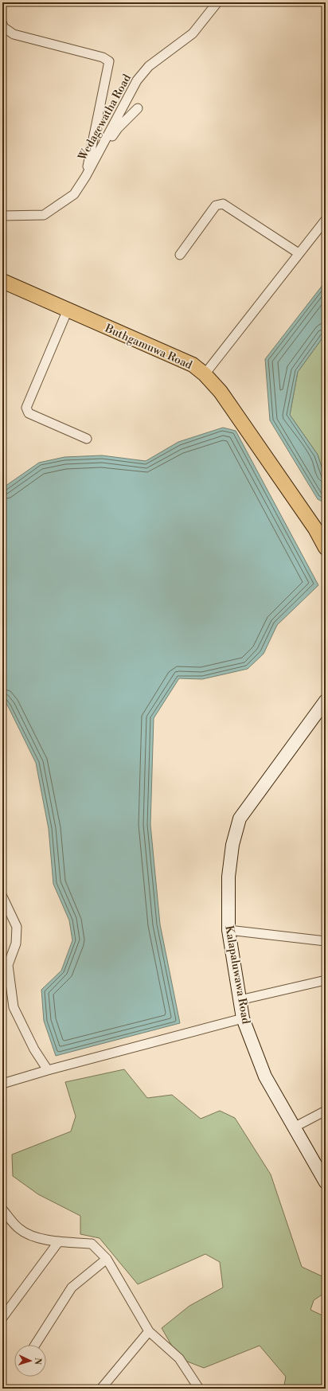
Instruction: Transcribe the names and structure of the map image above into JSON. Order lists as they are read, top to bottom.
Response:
{
  "streets": {
    "main road": ["Buthgamuwa Road"],
    "street": ["Wedagewatha Road", "Kalapaluwawa Road"]
  },
  "north": "right"
}
